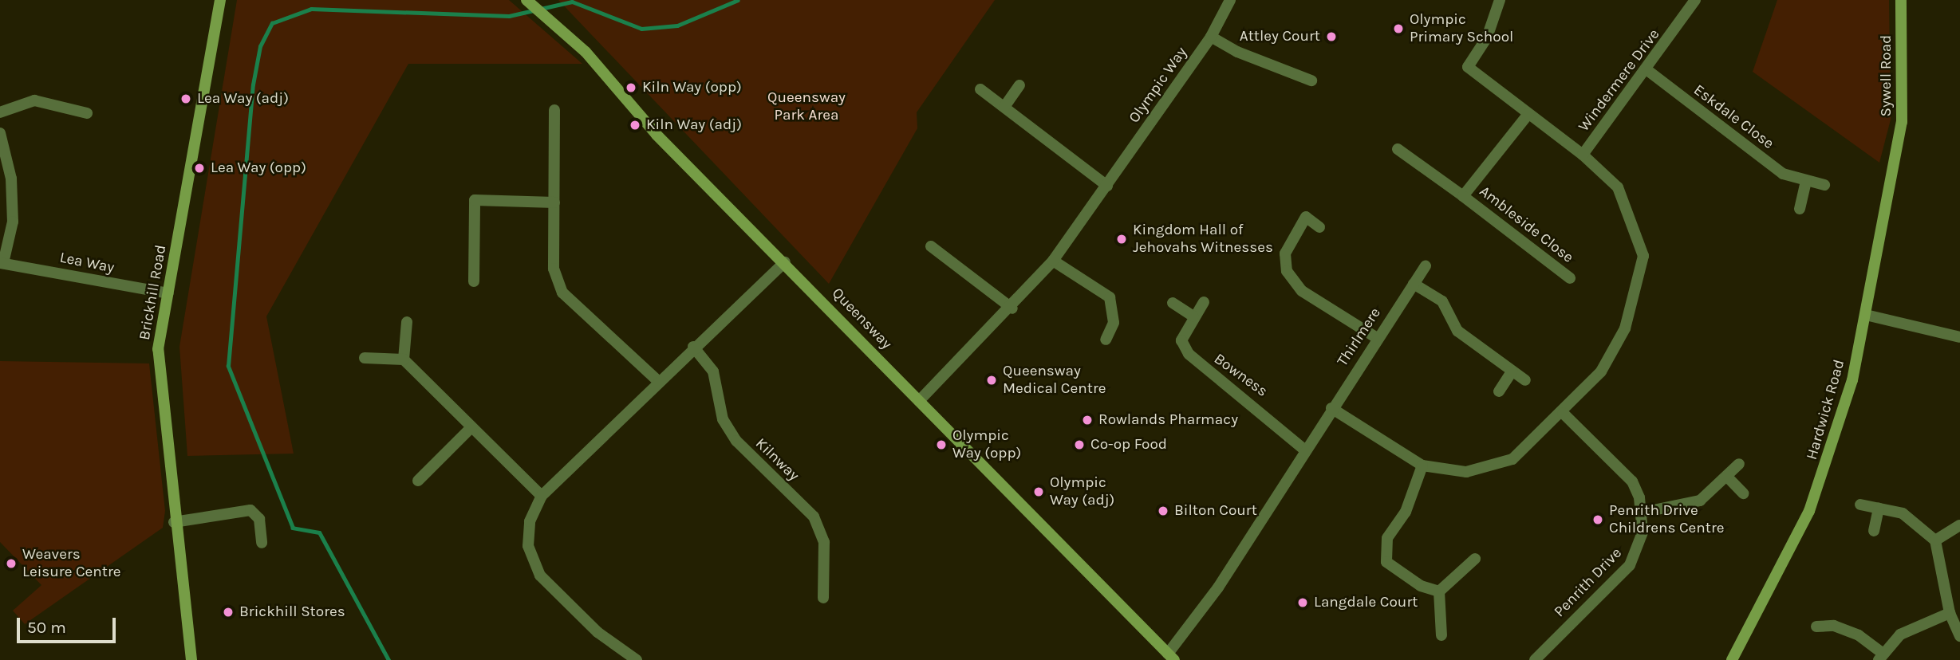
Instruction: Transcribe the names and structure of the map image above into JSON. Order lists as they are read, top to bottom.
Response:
{
  "streets": {
    "street": [
      "Sywell Road",
      "Windermere Drive",
      "Olympic Way",
      "Eskdale Close",
      "Ambleside Close",
      "Lea Way",
      "Brickhill Road",
      "Queensway",
      "Thirlmere",
      "Bowness",
      "Hardwick Road",
      "Kilnway",
      "Penrith Drive"
    ]
  },
  "crossings": [
    ["Sywell Road", "Hardwick Road"],
    ["Windermere Drive", "Eskdale Close"],
    ["Windermere Drive", "Thirlmere"],
    ["Windermere Drive", "Penrith Drive"],
    ["Olympic Way", "Queensway"],
    ["Lea Way", "Brickhill Road"]
  ],
  "parks": ["Queensway Park Area"],
  "places": [
    "Olympic Primary School",
    "Attley Court",
    "Kiln Way (opp)",
    "Lea Way (adj)",
    "Kiln Way (adj)",
    "Lea Way (opp)",
    "Kingdom Hall of Jehovahs Witnesses",
    "Queensway Medical Centre",
    "Rowlands Pharmacy",
    "Olympic Way (opp)",
    "Co-op Food",
    "Olympic Way (adj)",
    "Bilton Court",
    "Penrith Drive Childrens Centre",
    "Weavers Leisure Centre",
    "Langdale Court",
    "Brickhill Stores"
  ],
  "scale_bar": "50 m"
}
